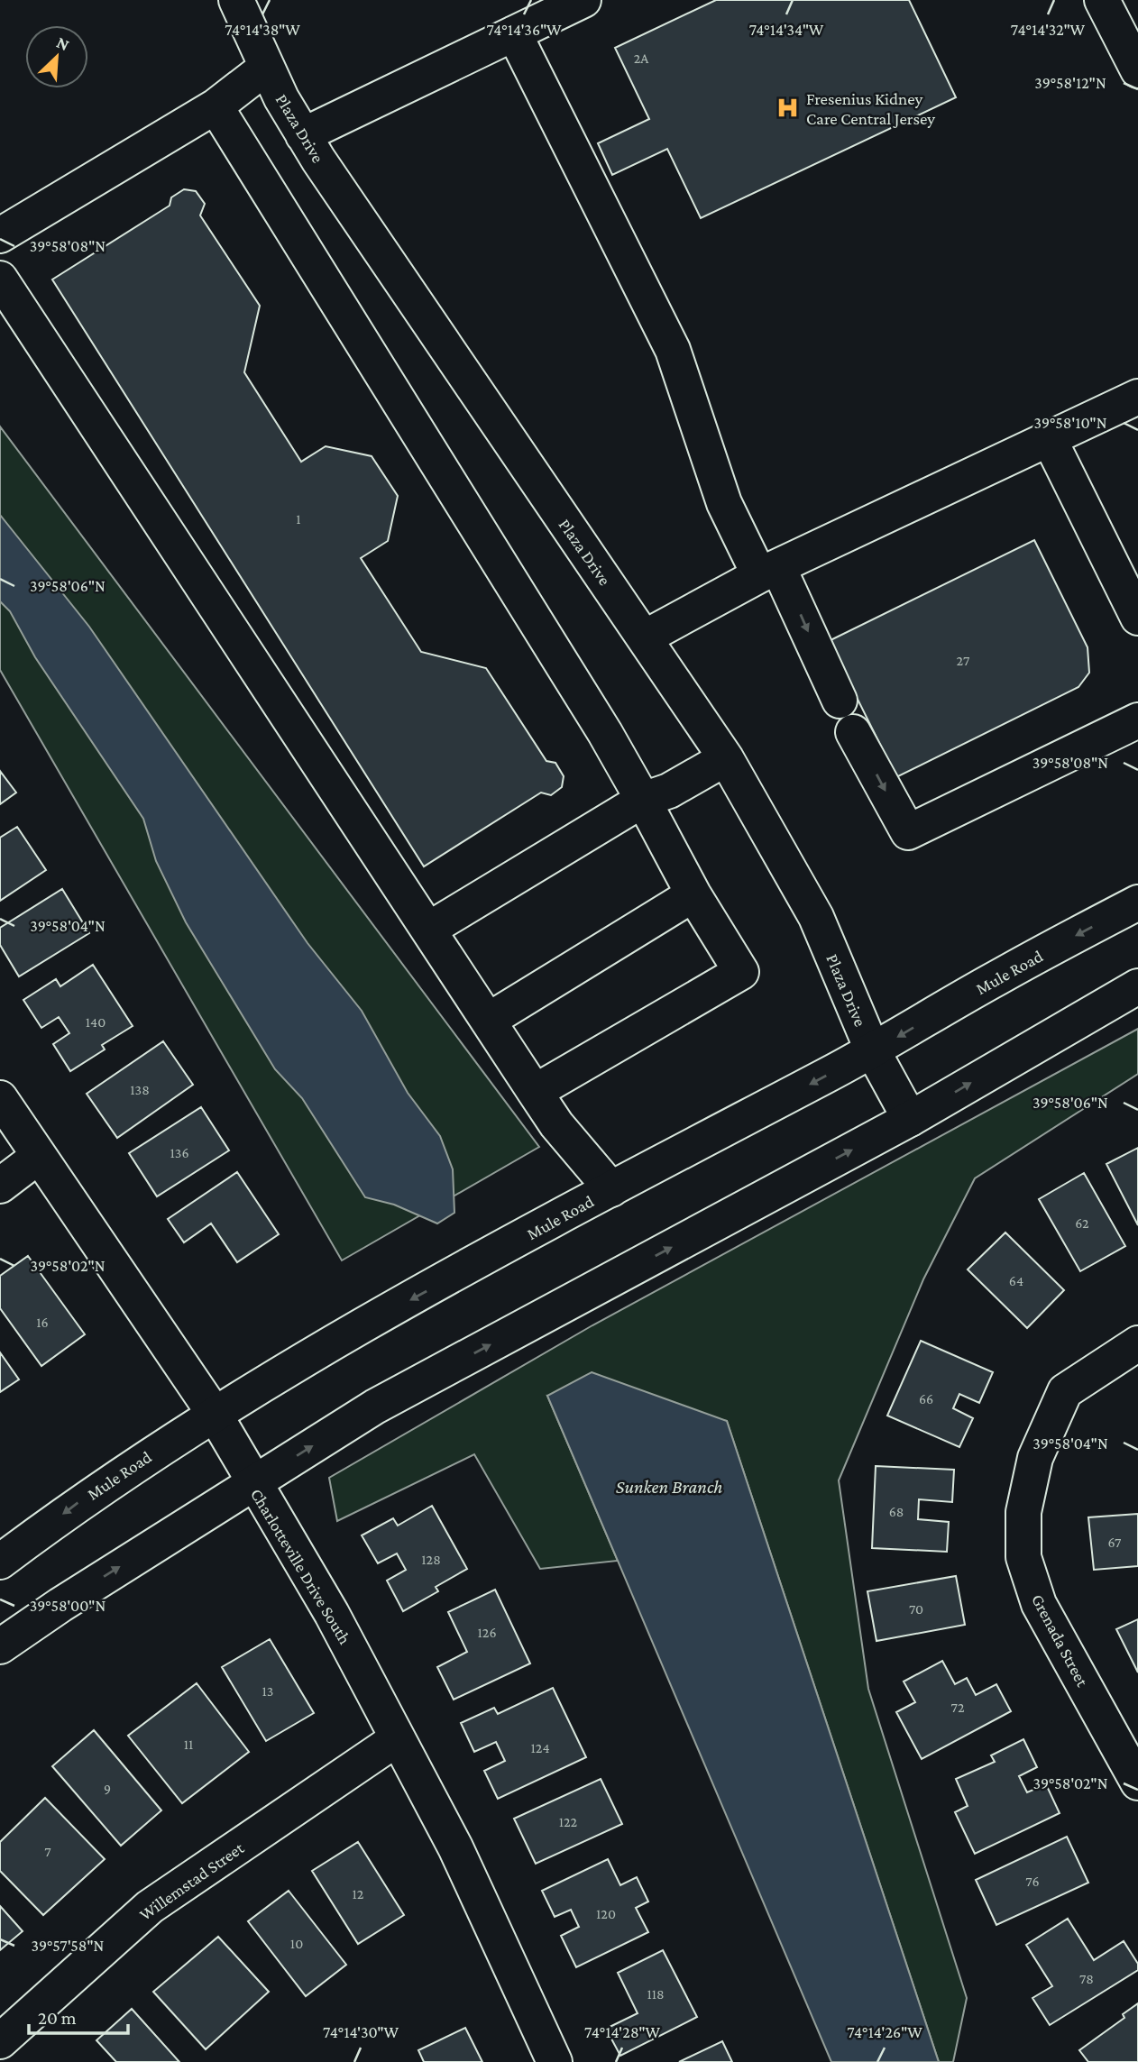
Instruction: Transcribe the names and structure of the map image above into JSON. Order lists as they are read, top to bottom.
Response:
{
  "streets": {
    "street": [
      "Plaza Drive",
      "Mule Road",
      "Charlotteville Drive South",
      "Grenada Street",
      "Willemstad Street"
    ]
  },
  "crossings": [
    ["Plaza Drive", "Mule Road"],
    ["Mule Road", "Charlotteville Drive South"],
    ["Charlotteville Drive South", "Willemstad Street"]
  ],
  "water": ["Sunken Branch"],
  "places": {
    "hospital": ["Fresenius Kidney Care Central Jersey"]
  },
  "house_numbers": [
    "2A",
    "1",
    "27",
    "140",
    "138",
    "136",
    "62",
    "64",
    "16",
    "66",
    "68",
    "67",
    "128",
    "70",
    "126",
    "13",
    "72",
    "11",
    "124",
    "9",
    "122",
    "7",
    "76",
    "12",
    "120",
    "10",
    "78",
    "118"
  ],
  "scale_bar": "20 m",
  "north": "top right",
  "coordinates": [
    "74°14'38\"W",
    "74°14'36\"W",
    "74°14'34\"W",
    "74°14'32\"W",
    "39°58'12\"N",
    "39°58'08\"N",
    "39°58'10\"N",
    "39°58'06\"N",
    "39°58'04\"N",
    "39°58'02\"N",
    "39°58'00\"N",
    "39°57'58\"N",
    "74°14'30\"W",
    "74°14'28\"W",
    "74°14'26\"W"
  ]
}
